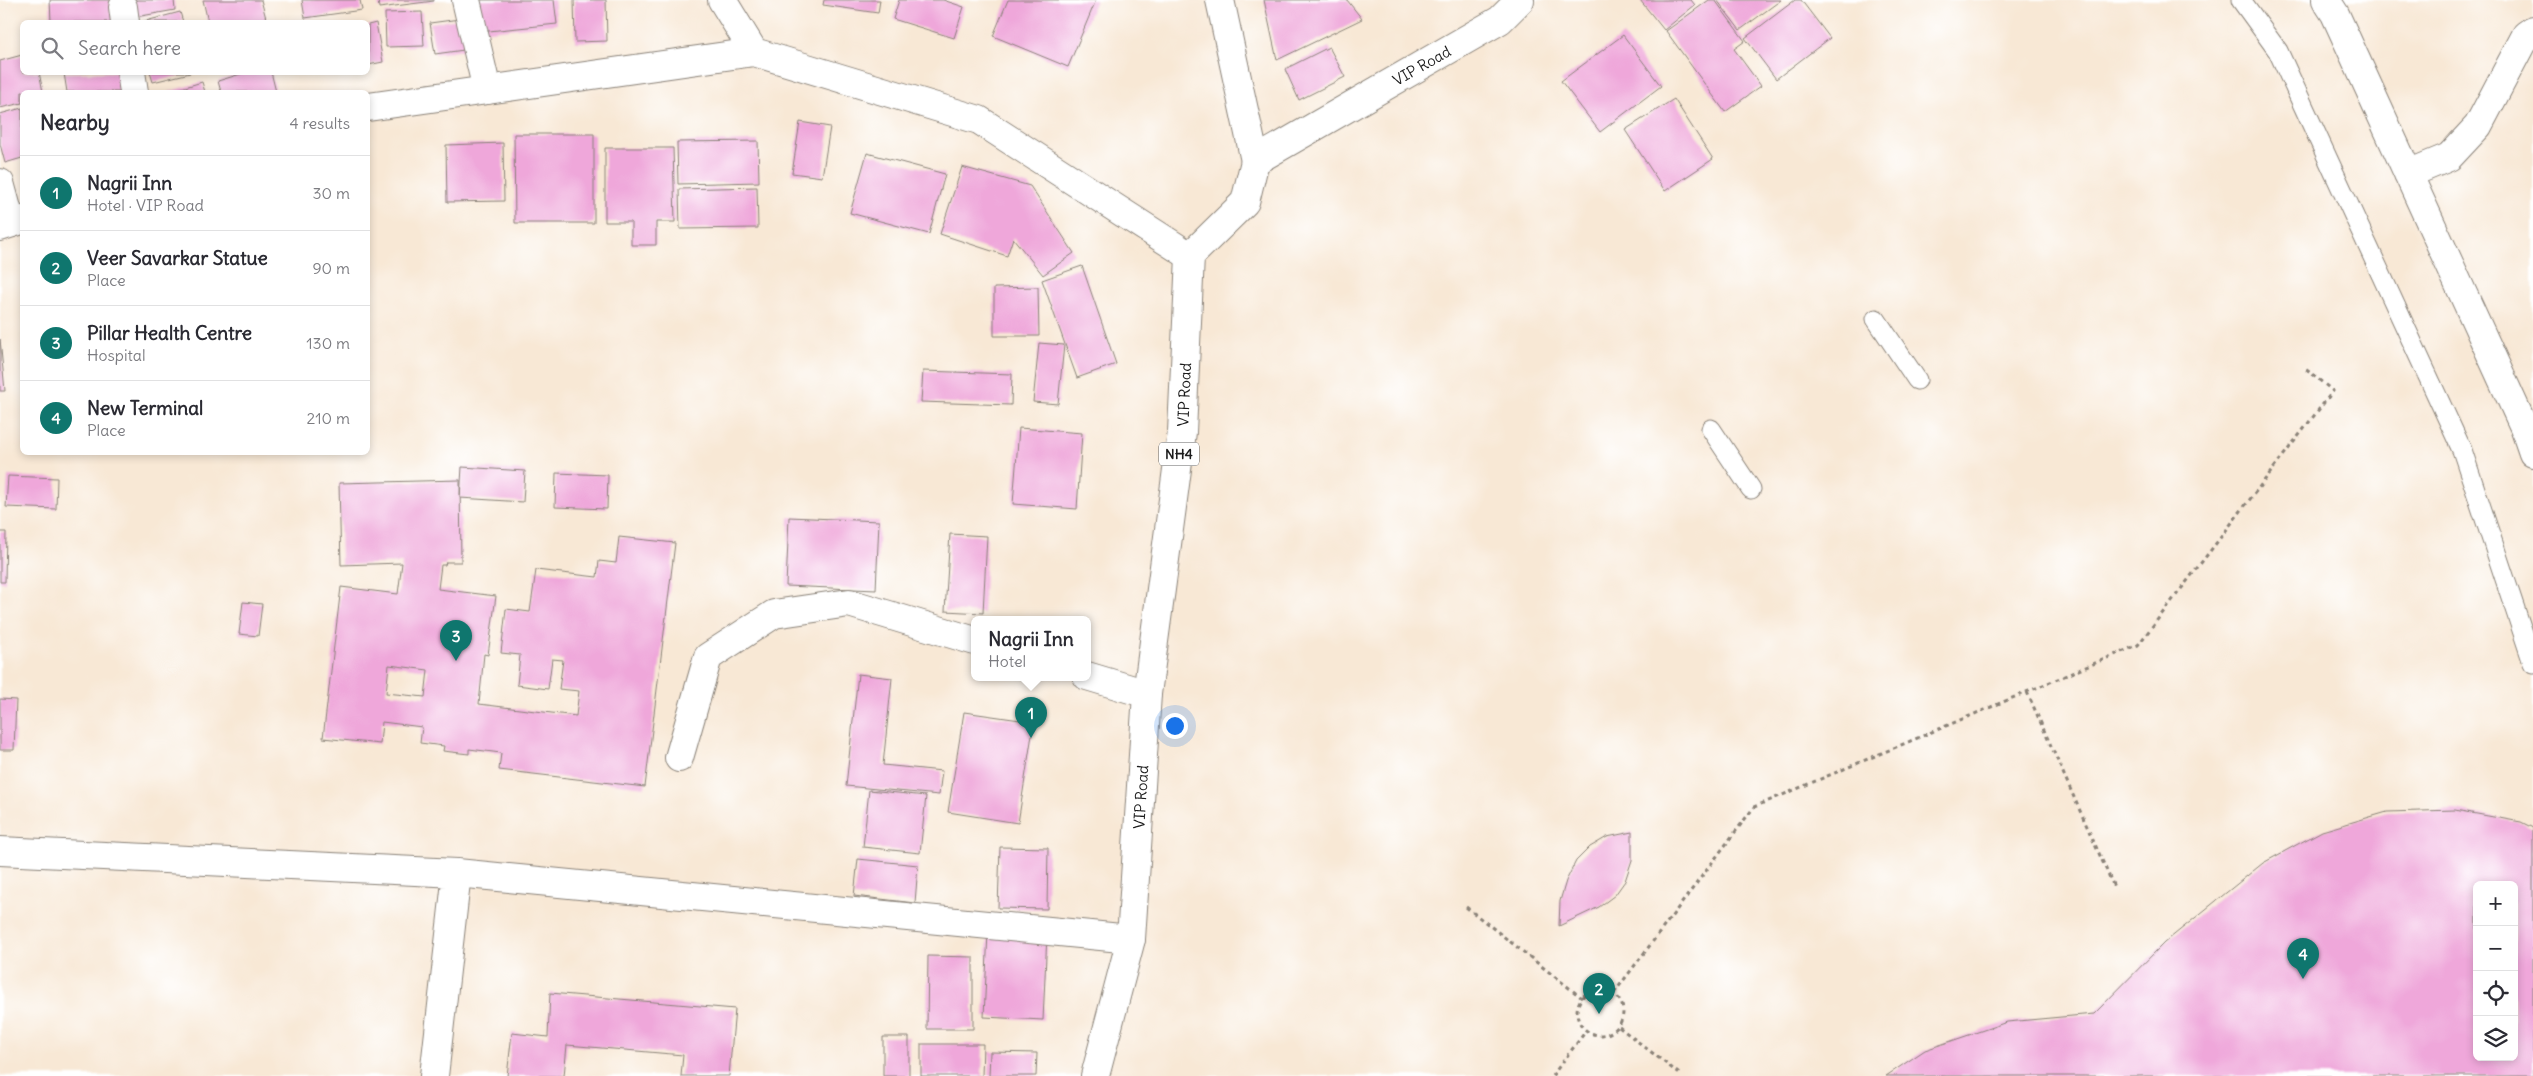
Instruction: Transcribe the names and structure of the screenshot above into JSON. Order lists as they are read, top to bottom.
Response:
{
  "streets": {
    "main road": ["VIP Road", "NH4"]
  },
  "page": {
    "search": "Search here",
    "heading": ["Nearby", "4 results"],
    "list": [
      {
        "mark": "1",
        "name": "Nagrii Inn",
        "note": "Hotel · VIP Road",
        "value": "30 m"
      },
      {
        "mark": "2",
        "name": "Veer Savarkar Statue",
        "note": "Place",
        "value": "90 m"
      },
      {
        "mark": "3",
        "name": "Pillar Health Centre",
        "note": "Hospital",
        "value": "130 m"
      },
      {
        "mark": "4",
        "name": "New Terminal",
        "note": "Place",
        "value": "210 m"
      }
    ],
    "popup": ["Nagrii Inn", "Hotel"],
    "pins": [
      "3",
      "1",
      "4",
      "2"
    ],
    "map_buttons": ["+", "−"]
  }
}
